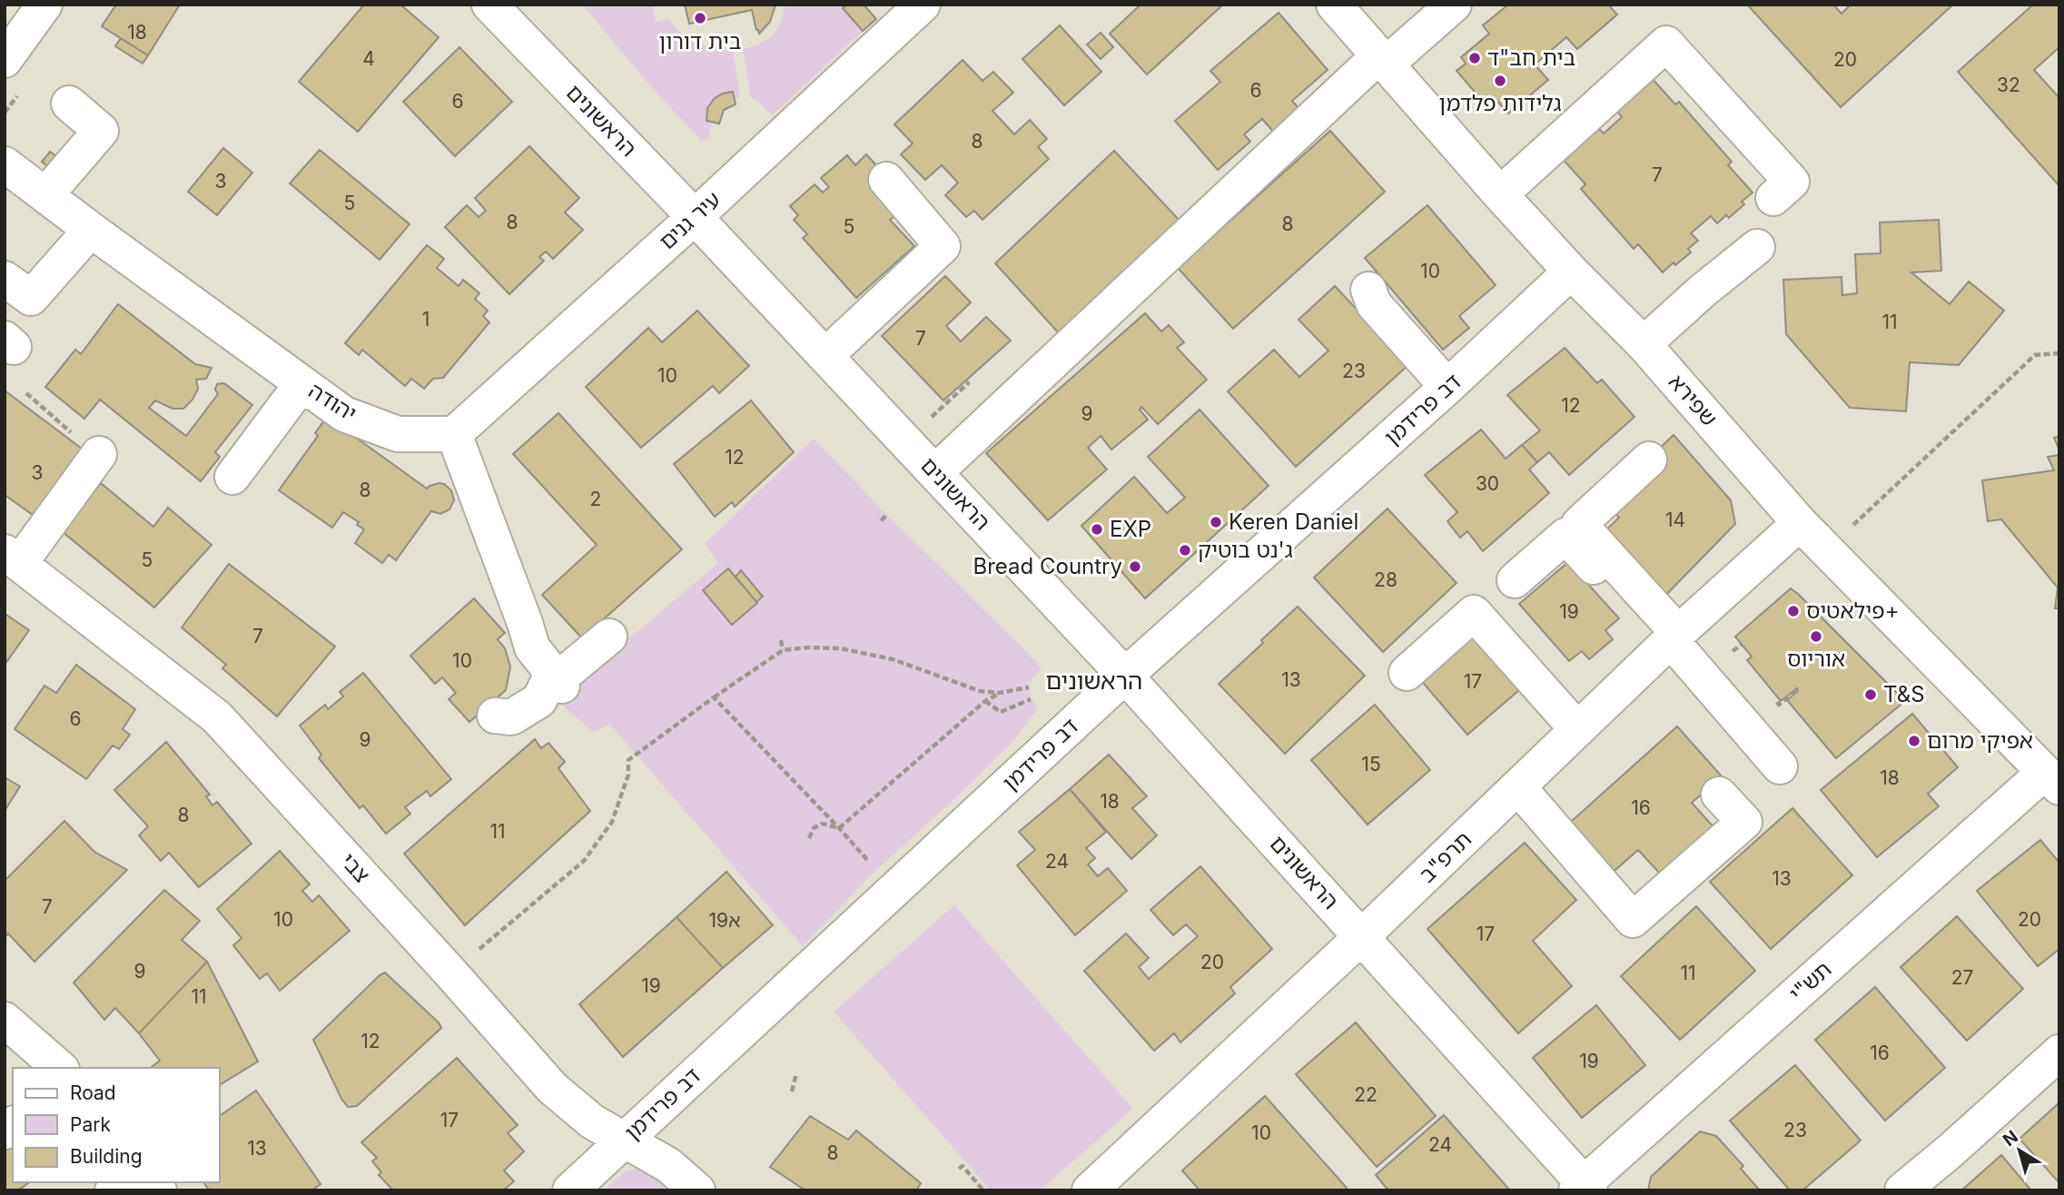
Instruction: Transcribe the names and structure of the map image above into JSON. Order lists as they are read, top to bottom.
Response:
{
  "streets": {
    "street": [
      "הראשונים",
      "עיר גנים",
      "שפירא",
      "יהודה",
      "דב פרידמן",
      "תרפ\"ב",
      "צבי",
      "תש\"י"
    ]
  },
  "crossings": [
    ["הראשונים", "עיר גנים"],
    ["הראשונים", "דב פרידמן"],
    ["הראשונים", "תרפ\"ב"],
    ["הראשונים", "תש\"י"],
    ["עיר גנים", "יהודה"],
    ["שפירא", "דב פרידמן"],
    ["שפירא", "תרפ\"ב"],
    ["שפירא", "תש\"י"],
    ["דב פרידמן", "צבי"]
  ],
  "districts": ["הראשונים"],
  "places": [
    "בית דורון",
    "בית חב\"ד",
    "גלידות פלדמן",
    "Keren Daniel",
    "EXP",
    "ג'נט בוטיק",
    "Bread Country",
    "פילאטיס+",
    "אוריוס",
    "T&S",
    "אפיקי מרום"
  ],
  "house_numbers": [
    "18",
    "4",
    "20",
    "32",
    "6",
    "6",
    "8",
    "7",
    "3",
    "5",
    "8",
    "8",
    "5",
    "10",
    "1",
    "11",
    "7",
    "23",
    "10",
    "12",
    "9",
    "12",
    "3",
    "30",
    "8",
    "2",
    "14",
    "5",
    "28",
    "19",
    "7",
    "10",
    "13",
    "17",
    "6",
    "9",
    "15",
    "18",
    "18",
    "16",
    "8",
    "11",
    "24",
    "13",
    "7",
    "10",
    "20",
    "19א",
    "17",
    "20",
    "9",
    "11",
    "27",
    "19",
    "11",
    "12",
    "16",
    "19",
    "22",
    "17",
    "23",
    "10",
    "24",
    "13",
    "8"
  ],
  "legend": ["Road", "Park", "Building"],
  "north": "top left"
}
